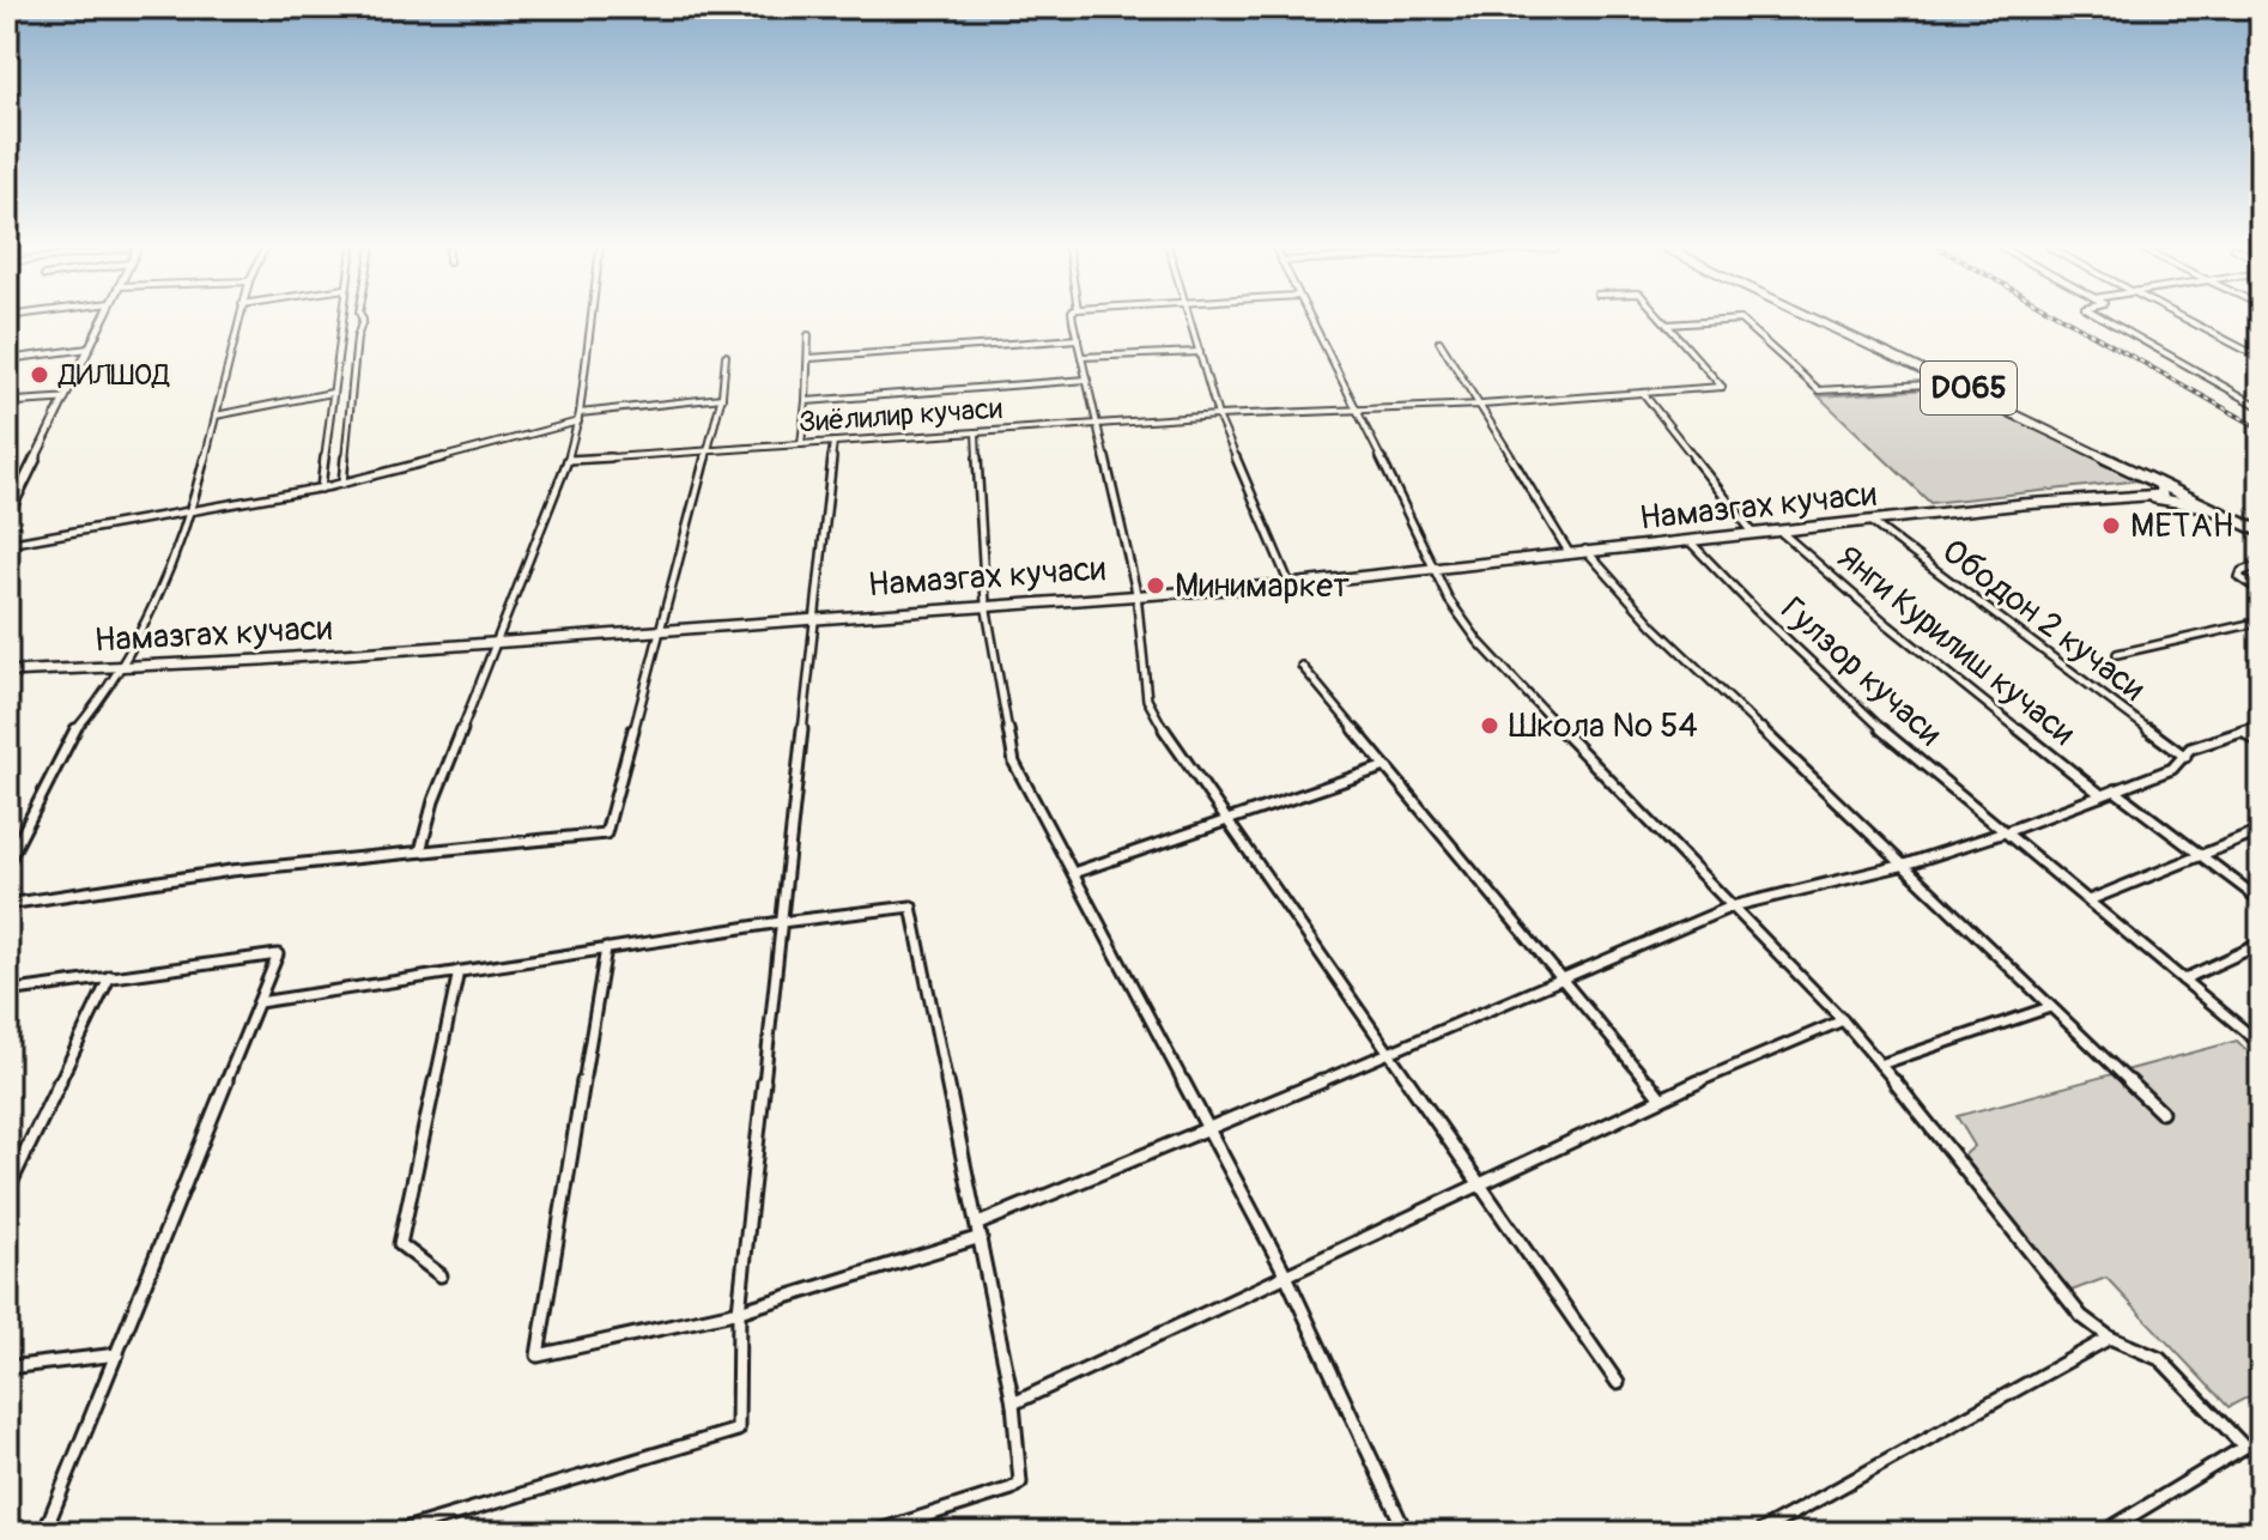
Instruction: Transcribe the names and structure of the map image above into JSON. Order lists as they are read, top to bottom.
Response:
{
  "streets": {
    "main road": ["D065"],
    "street": [
      "Зиёлилир кучаси",
      "Намазгах кучаси",
      "Ободон 2 кучаси",
      "Янги Курилиш кучаси",
      "Гулзор кучаси"
    ]
  },
  "crossings": [
    ["D065", "Намазгах кучаси"],
    ["Намазгах кучаси", "Ободон 2 кучаси"],
    ["Намазгах кучаси", "Янги Курилиш кучаси"],
    ["Намазгах кучаси", "Гулзор кучаси"]
  ],
  "places": [
    "ДИЛШОД",
    "МЕТАН",
    "Минимаркет",
    "Школа № 54"
  ]
}
